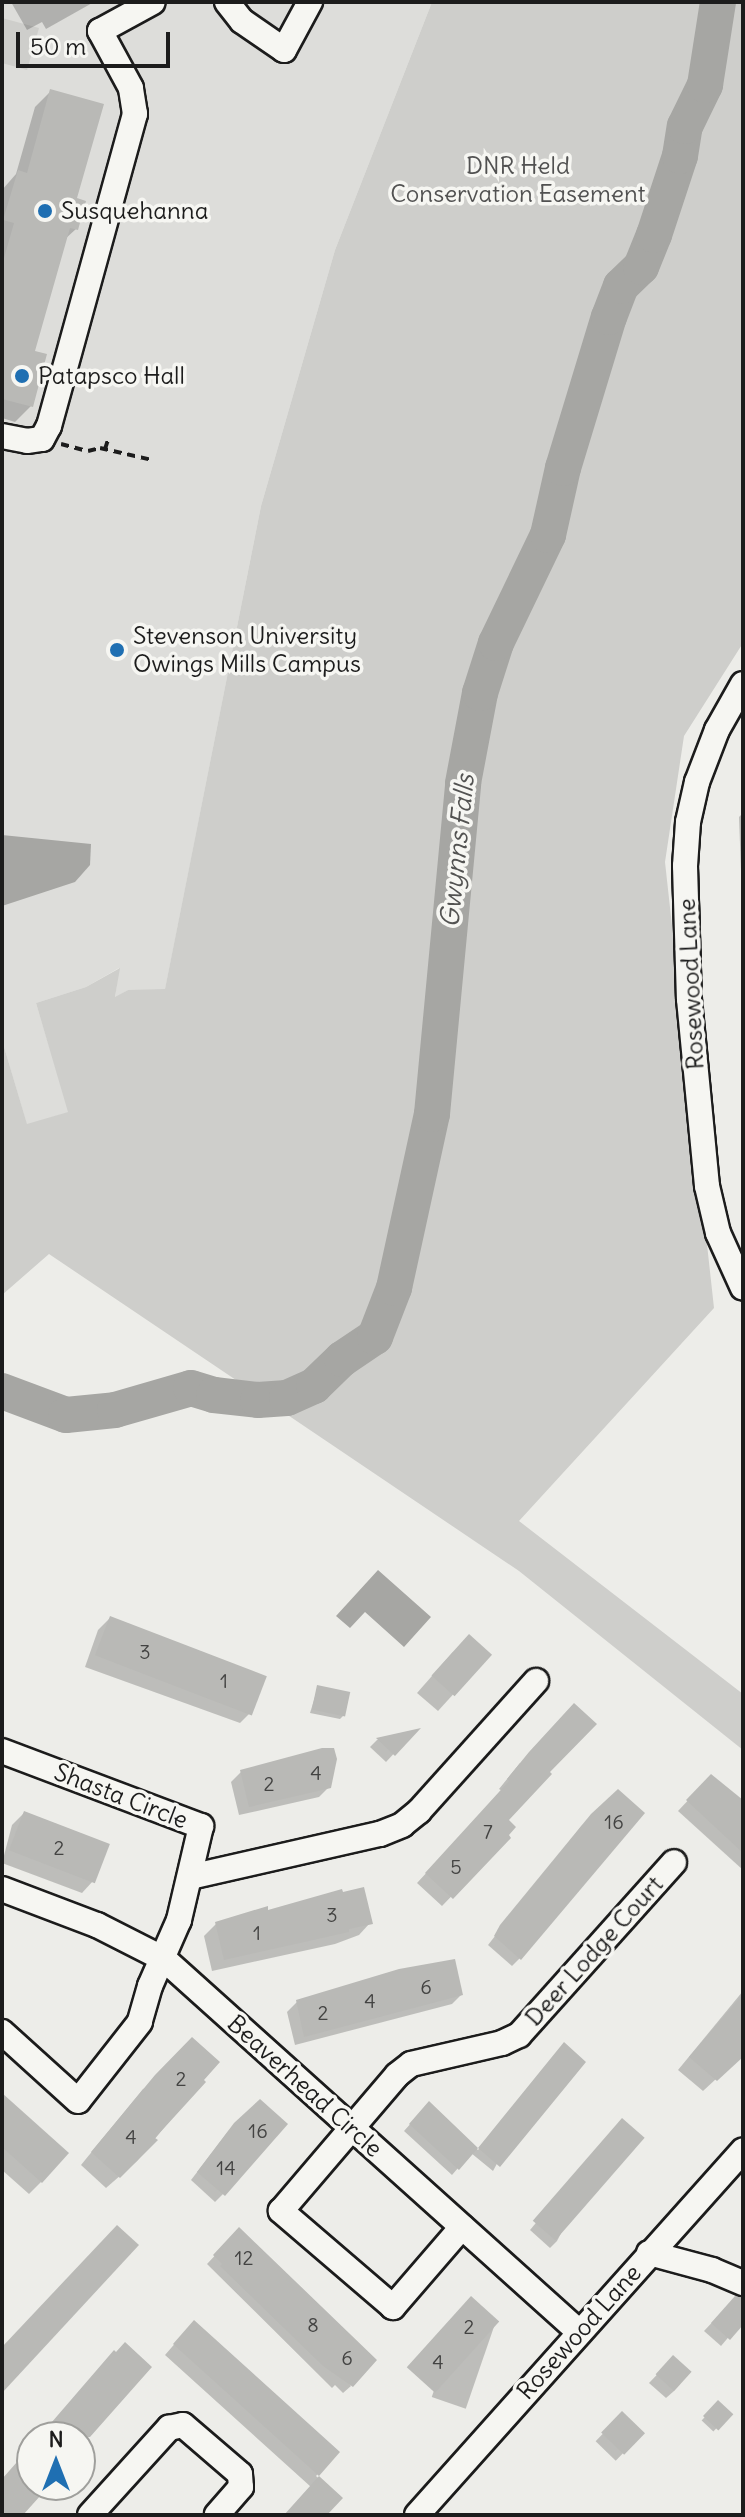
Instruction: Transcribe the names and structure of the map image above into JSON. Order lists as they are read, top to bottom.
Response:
{
  "streets": {
    "street": [
      "Rosewood Lane",
      "Shasta Circle",
      "Deer Lodge Court",
      "Beaverhead Circle"
    ]
  },
  "crossings": [
    ["Rosewood Lane", "Beaverhead Circle"],
    ["Shasta Circle", "Beaverhead Circle"],
    ["Deer Lodge Court", "Beaverhead Circle"]
  ],
  "water": ["Gwynns Falls"],
  "parks": ["DNR Held Conservation Easement"],
  "places": ["Susquehanna", "Patapsco Hall", "Stevenson University Owings Mills Campus"],
  "house_numbers": [
    "3",
    "1",
    "4",
    "2",
    "16",
    "7",
    "2",
    "5",
    "3",
    "1",
    "6",
    "4",
    "2",
    "2",
    "16",
    "4",
    "14",
    "12",
    "8",
    "2",
    "6",
    "4"
  ],
  "scale_bar": "50 m",
  "north": "top"
}
